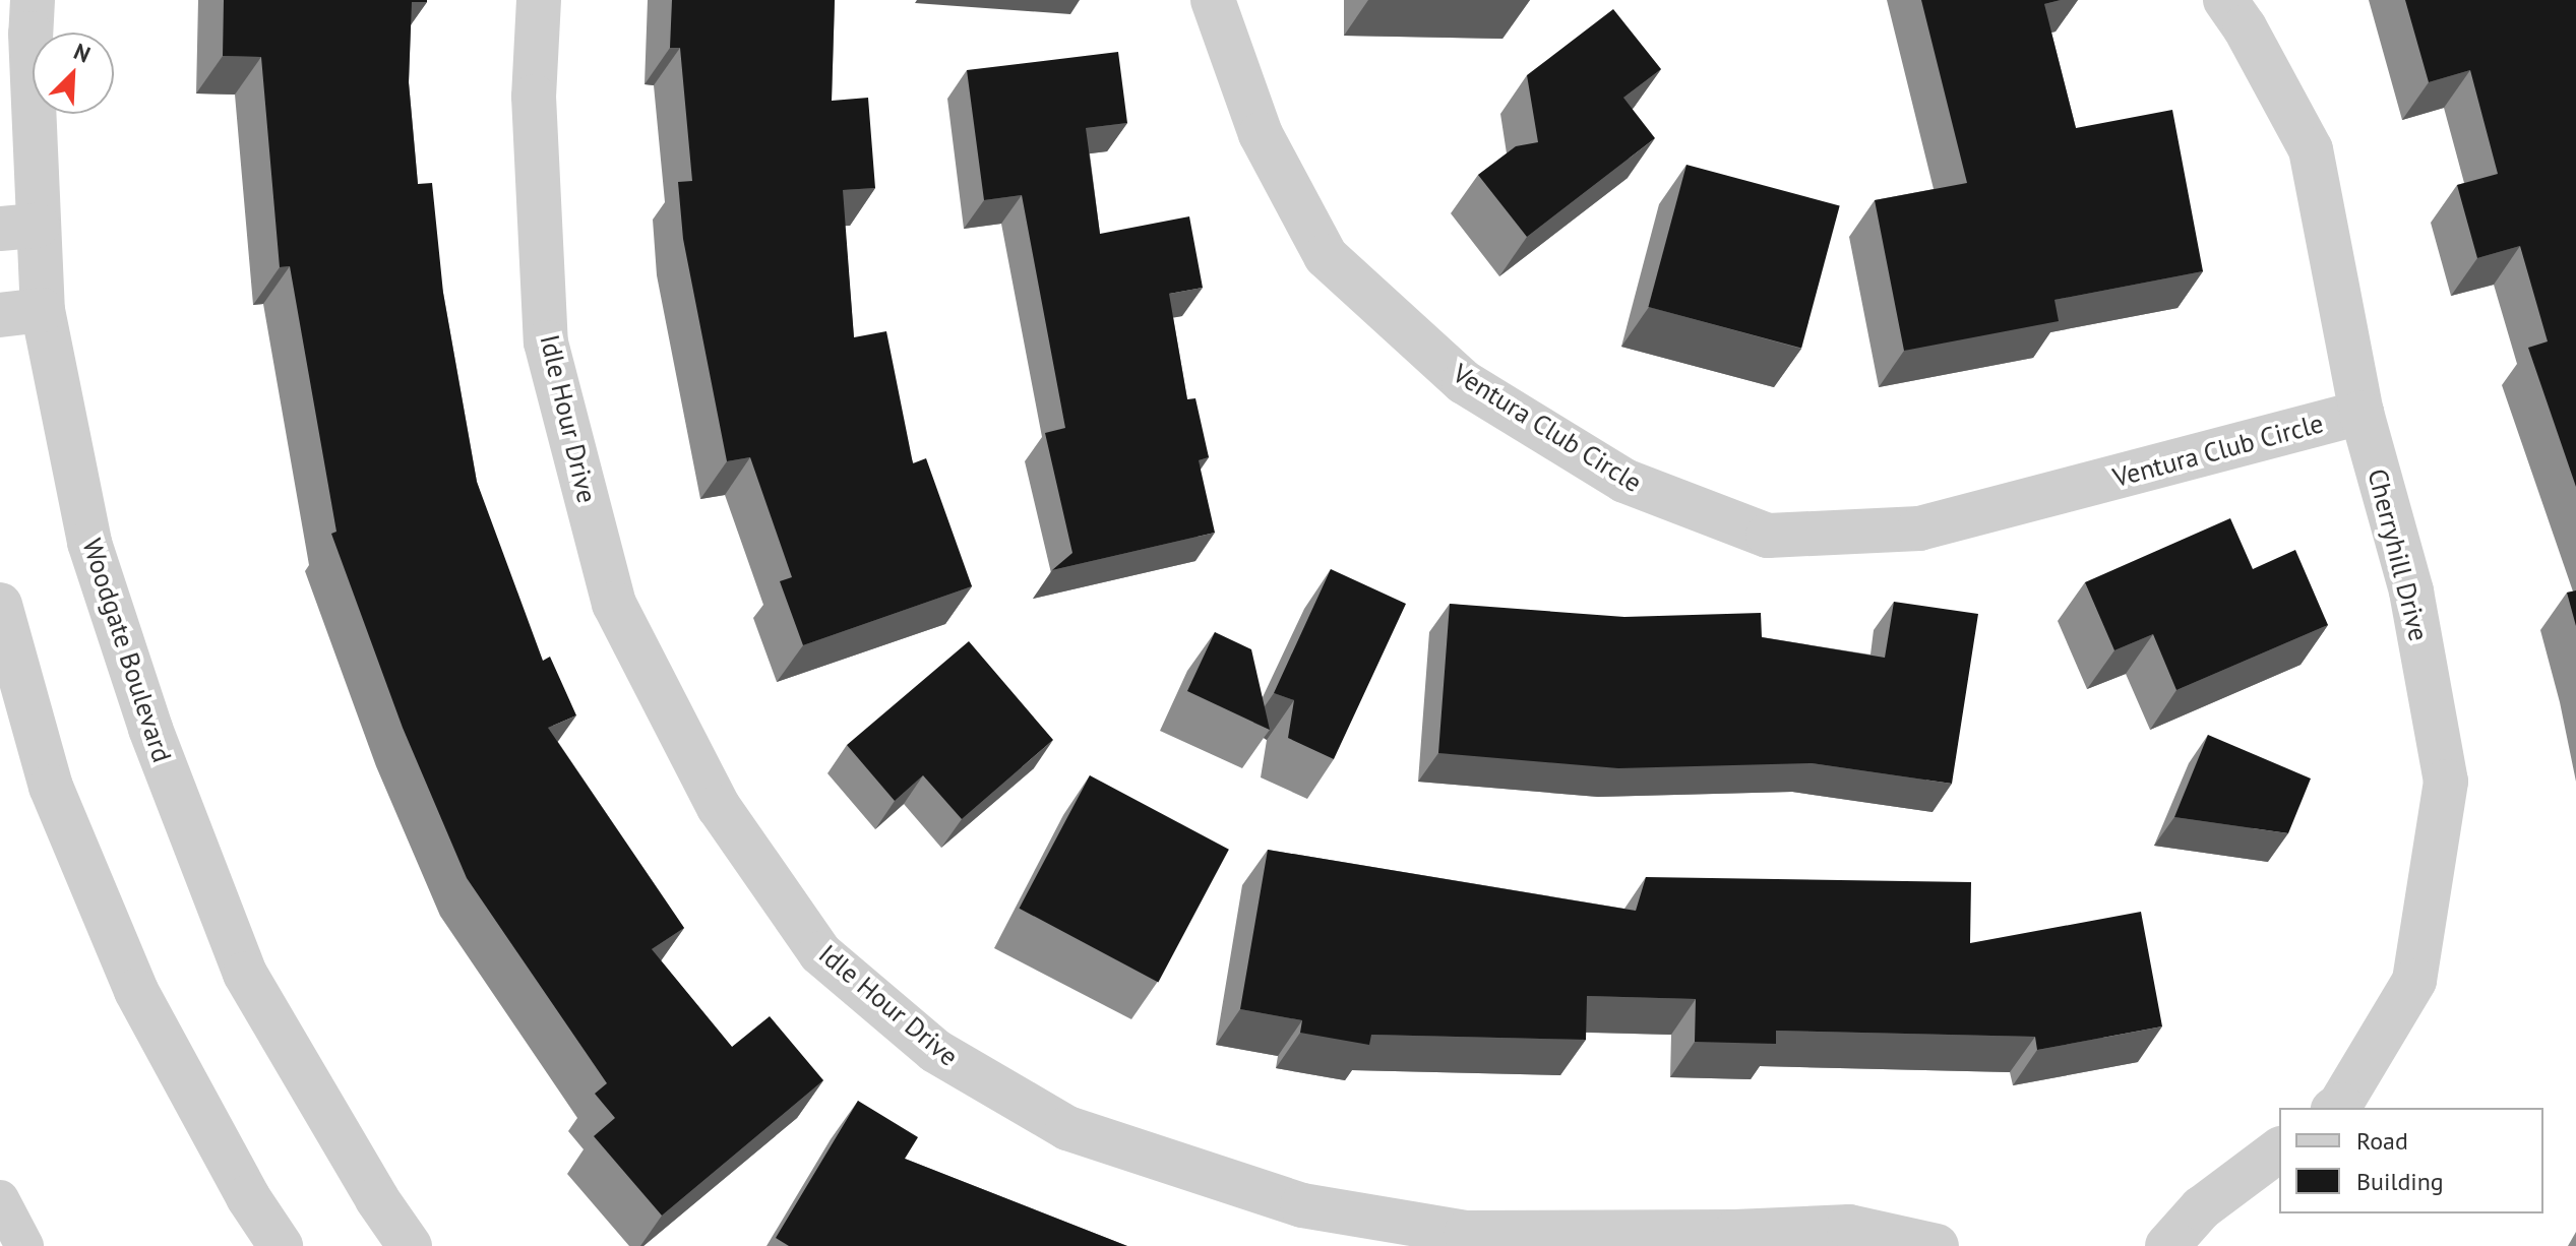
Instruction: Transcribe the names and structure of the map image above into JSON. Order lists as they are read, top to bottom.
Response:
{
  "streets": {
    "street": [
      "Idle Hour Drive",
      "Ventura Club Circle",
      "Cherryhill Drive",
      "Woodgate Boulevard"
    ]
  },
  "crossings": [
    ["Ventura Club Circle", "Cherryhill Drive"]
  ],
  "legend": ["Road", "Building"],
  "north": "top right"
}
